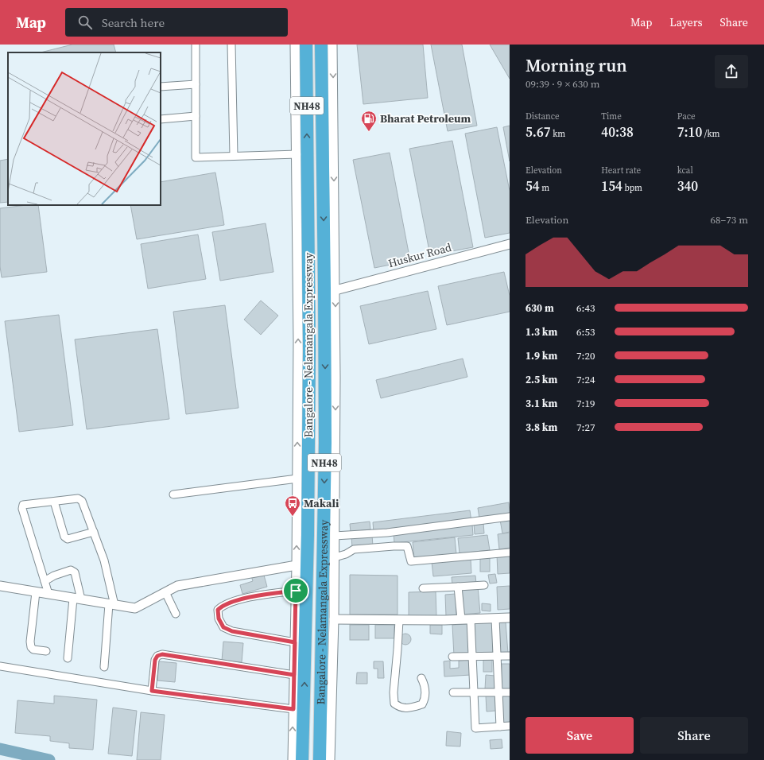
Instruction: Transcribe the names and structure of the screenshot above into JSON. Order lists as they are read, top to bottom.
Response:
{
  "streets": {
    "highway": ["NH48", "Bangalore - Nelamangala Expressway"],
    "street": ["Huskur Road"]
  },
  "places": {
    "fuel station": ["Bharat Petroleum"],
    "bus stop": ["Makali"]
  },
  "page": {
    "header": "Map",
    "search": "Search here",
    "nav": ["Map", "Layers", "Share"],
    "heading": ["Morning run", "09:39 · 9 × 630 m"],
    "stats": [
      ["Distance", "5.67 km"],
      ["Time", "40:38"],
      ["Pace", "7:10 /km"],
      ["Elevation", "54 m"],
      ["Heart rate", "154 bpm"],
      ["kcal", "340"]
    ],
    "chart": ["Elevation", "68–73 m"],
    "list": [
      {
        "name": "630 m",
        "note": "6:43"
      },
      {
        "name": "1.3 km",
        "note": "6:53"
      },
      {
        "name": "1.9 km",
        "note": "7:20"
      },
      {
        "name": "2.5 km",
        "note": "7:24"
      },
      {
        "name": "3.1 km",
        "note": "7:19"
      },
      {
        "name": "3.8 km",
        "note": "7:27"
      }
    ],
    "buttons": ["Save", "Share"]
  }
}
